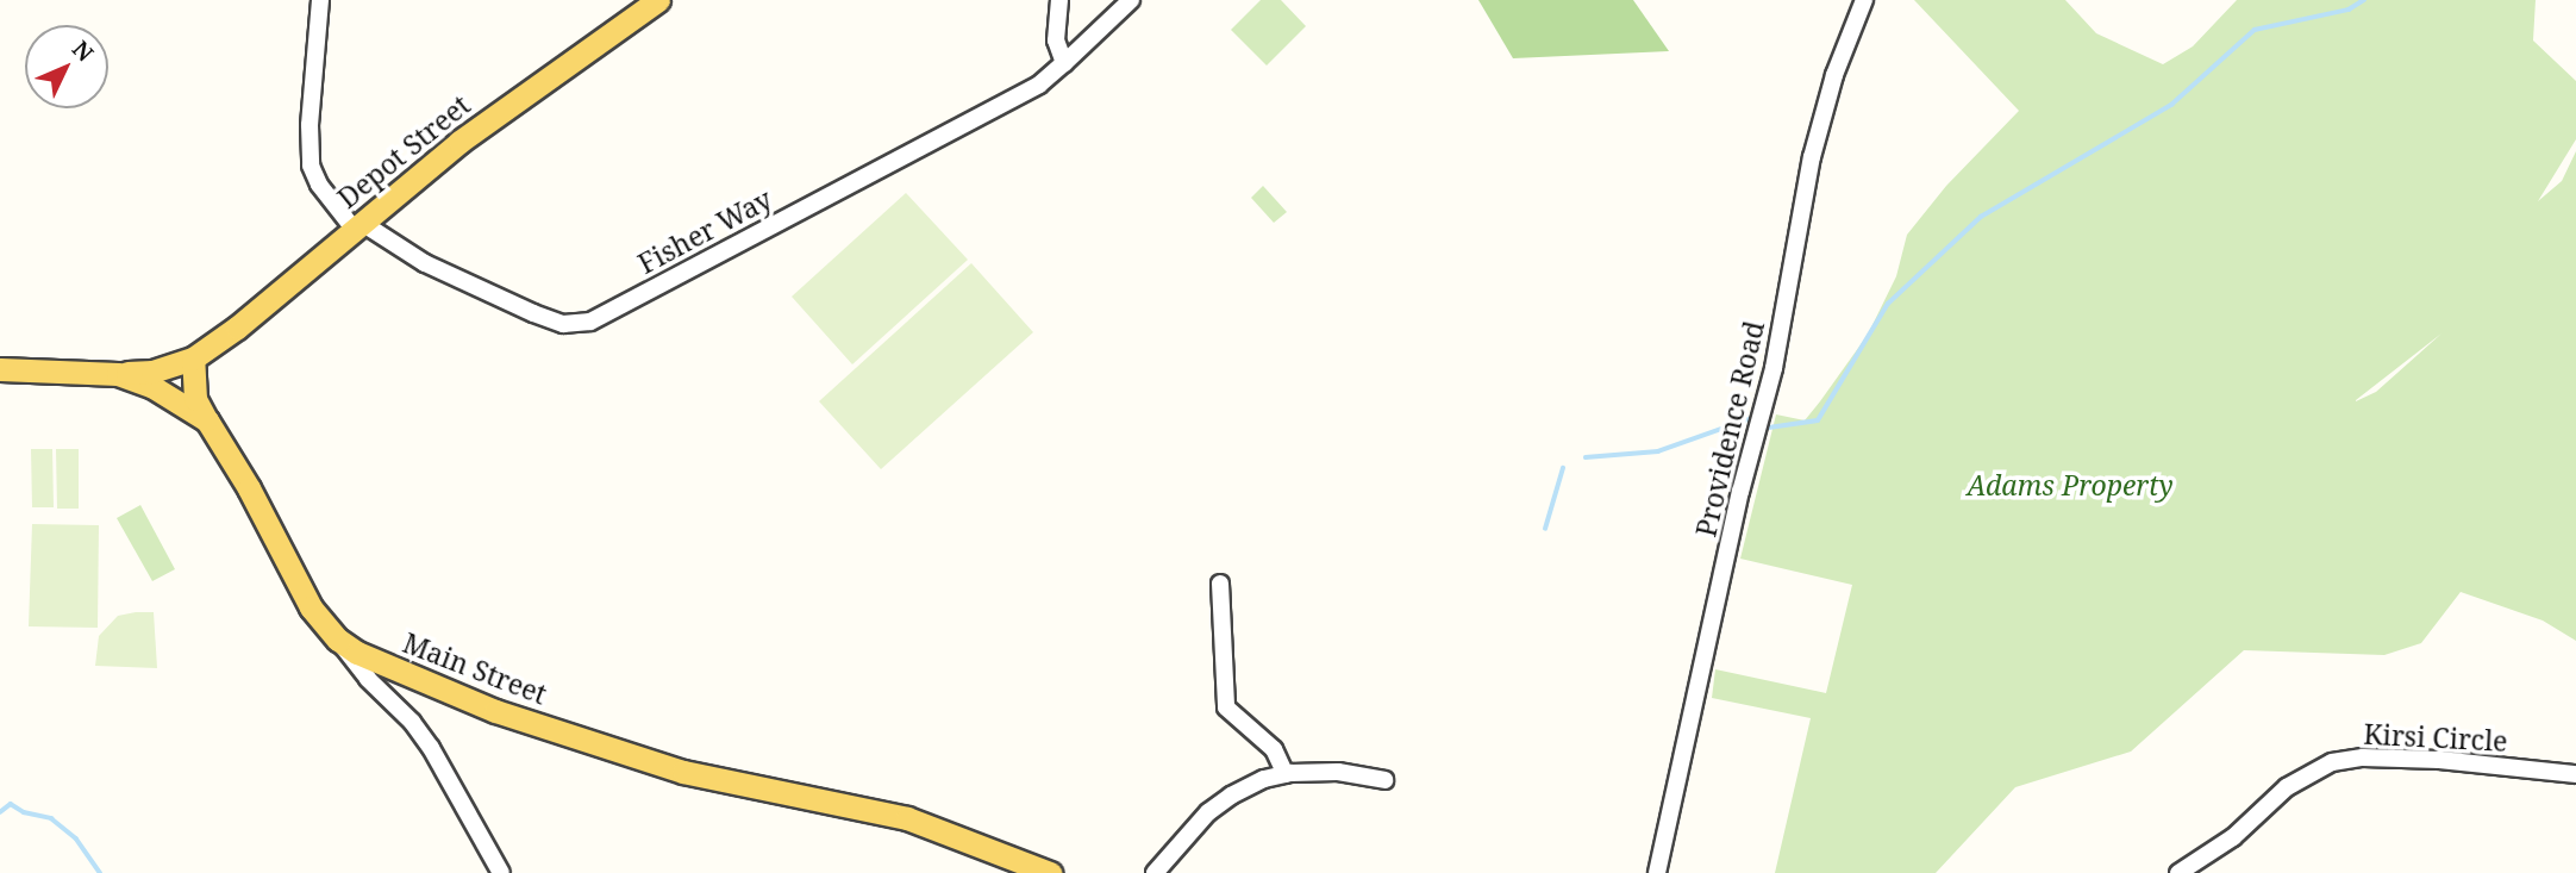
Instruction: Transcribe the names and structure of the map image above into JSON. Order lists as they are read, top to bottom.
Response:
{
  "streets": {
    "main road": ["Depot Street", "Main Street"],
    "street": ["Fisher Way", "Providence Road", "Kirsi Circle"]
  },
  "crossings": [
    ["Depot Street", "Fisher Way"],
    ["Depot Street", "Main Street"]
  ],
  "parks": ["Adams Property"],
  "north": "top right"
}
